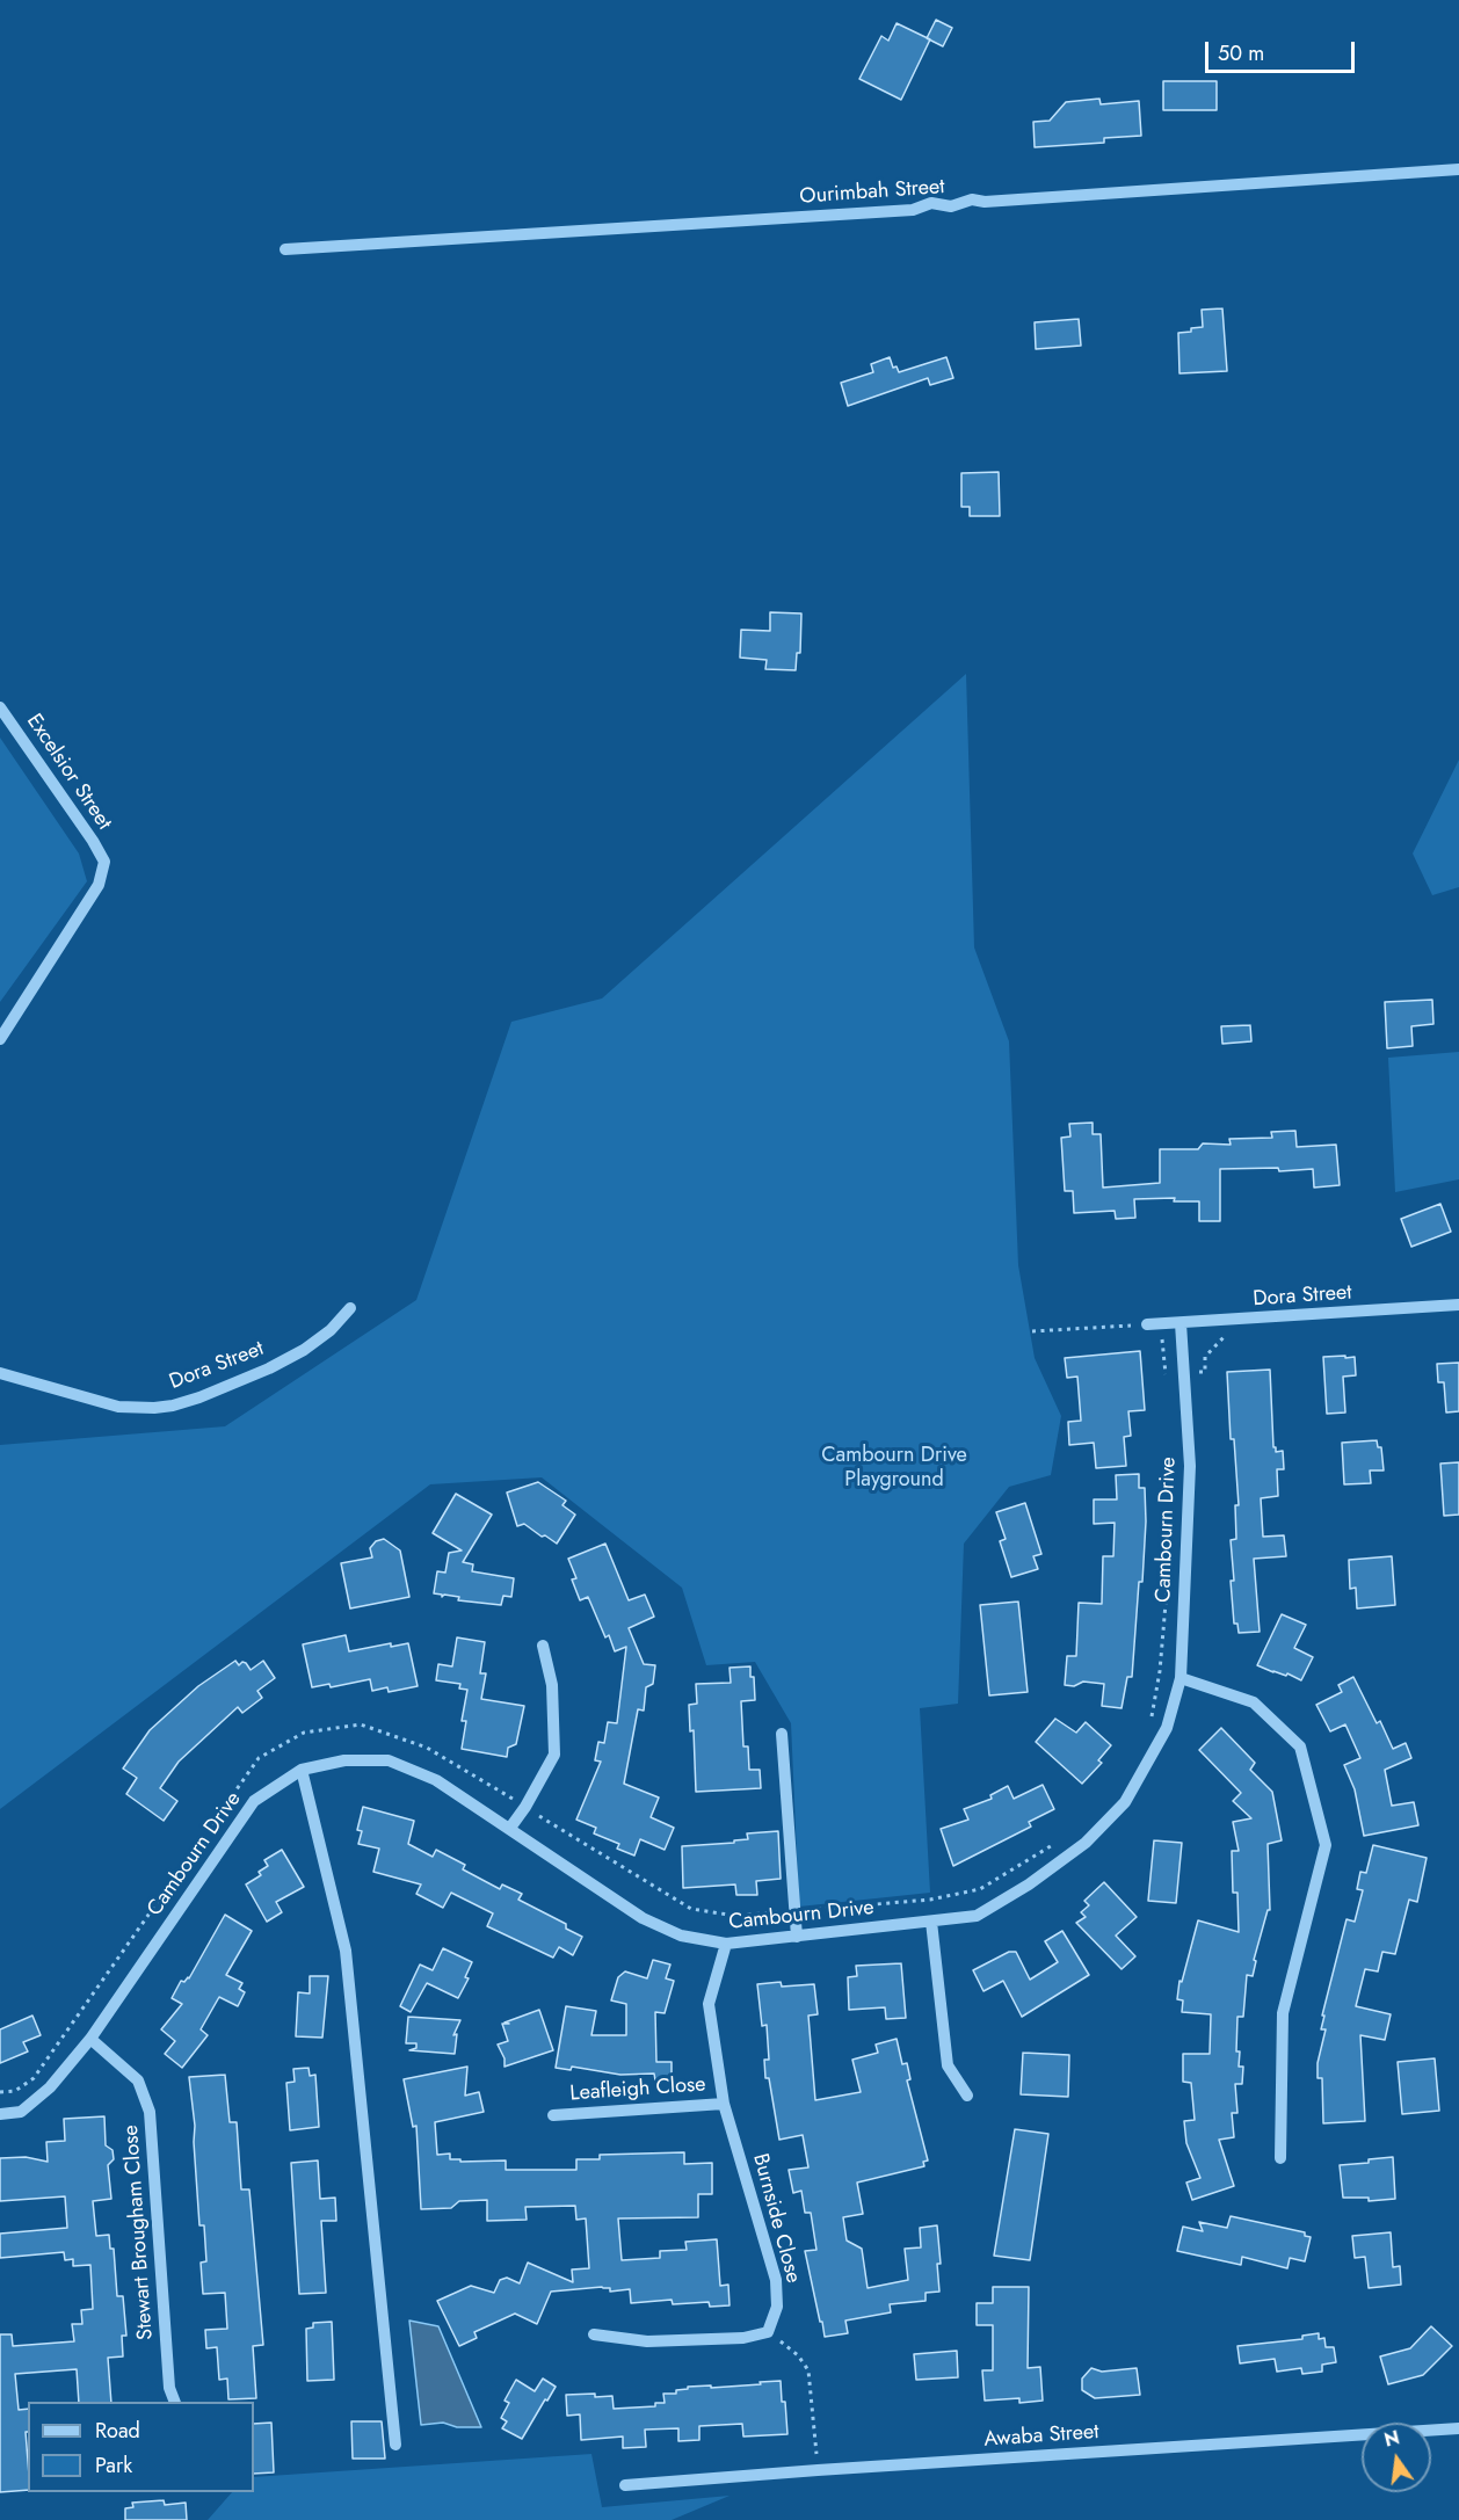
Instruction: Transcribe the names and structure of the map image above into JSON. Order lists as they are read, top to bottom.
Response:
{
  "streets": {
    "street": [
      "Ourimbah Street",
      "Excelsior Street",
      "Dora Street",
      "Cambourn Drive",
      "Leafleigh Close",
      "Burnside Close",
      "Stewart Brougham Close",
      "Awaba Street"
    ]
  },
  "crossings": [
    ["Dora Street", "Cambourn Drive"],
    ["Cambourn Drive", "Burnside Close"],
    ["Cambourn Drive", "Stewart Brougham Close"],
    ["Leafleigh Close", "Burnside Close"]
  ],
  "parks": ["Cambourn Drive Playground"],
  "legend": ["Road", "Park"],
  "scale_bar": "50 m",
  "north": "top"
}
